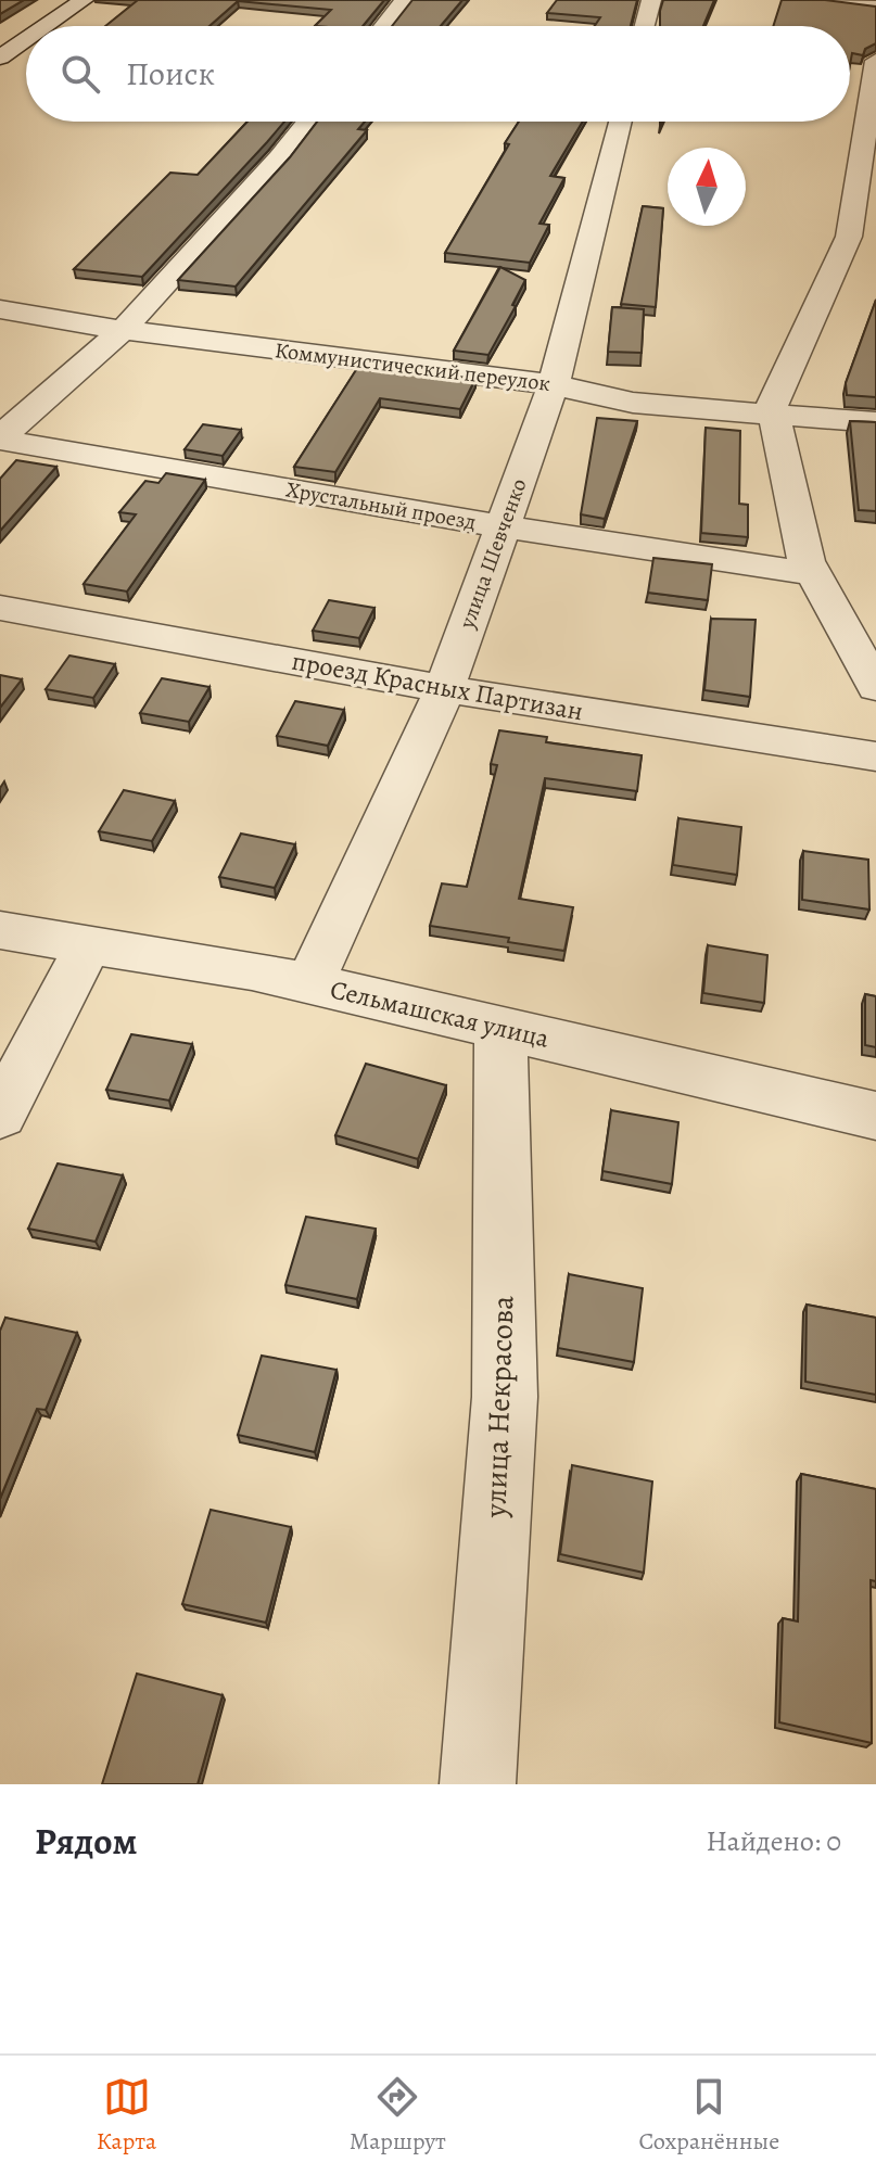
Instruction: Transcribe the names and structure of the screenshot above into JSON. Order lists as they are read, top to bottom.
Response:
{
  "streets": {
    "street": [
      "Коммунистический переулок",
      "Хрустальный проезд",
      "улица Шевченко",
      "проезд Красных Партизан",
      "Сельмашская улица",
      "улица Некрасова"
    ]
  },
  "crossings": [
    ["Коммунистический переулок", "улица Шевченко"],
    ["Хрустальный проезд", "улица Шевченко"],
    ["улица Шевченко", "проезд Красных Партизан"],
    ["улица Шевченко", "Сельмашская улица"],
    ["Сельмашская улица", "улица Некрасова"]
  ],
  "north": "top",
  "page": {
    "search": "Поиск",
    "heading": ["Рядом", "Найдено: 0"],
    "nav": ["Карта", "Маршрут", "Сохранённые"]
  }
}
